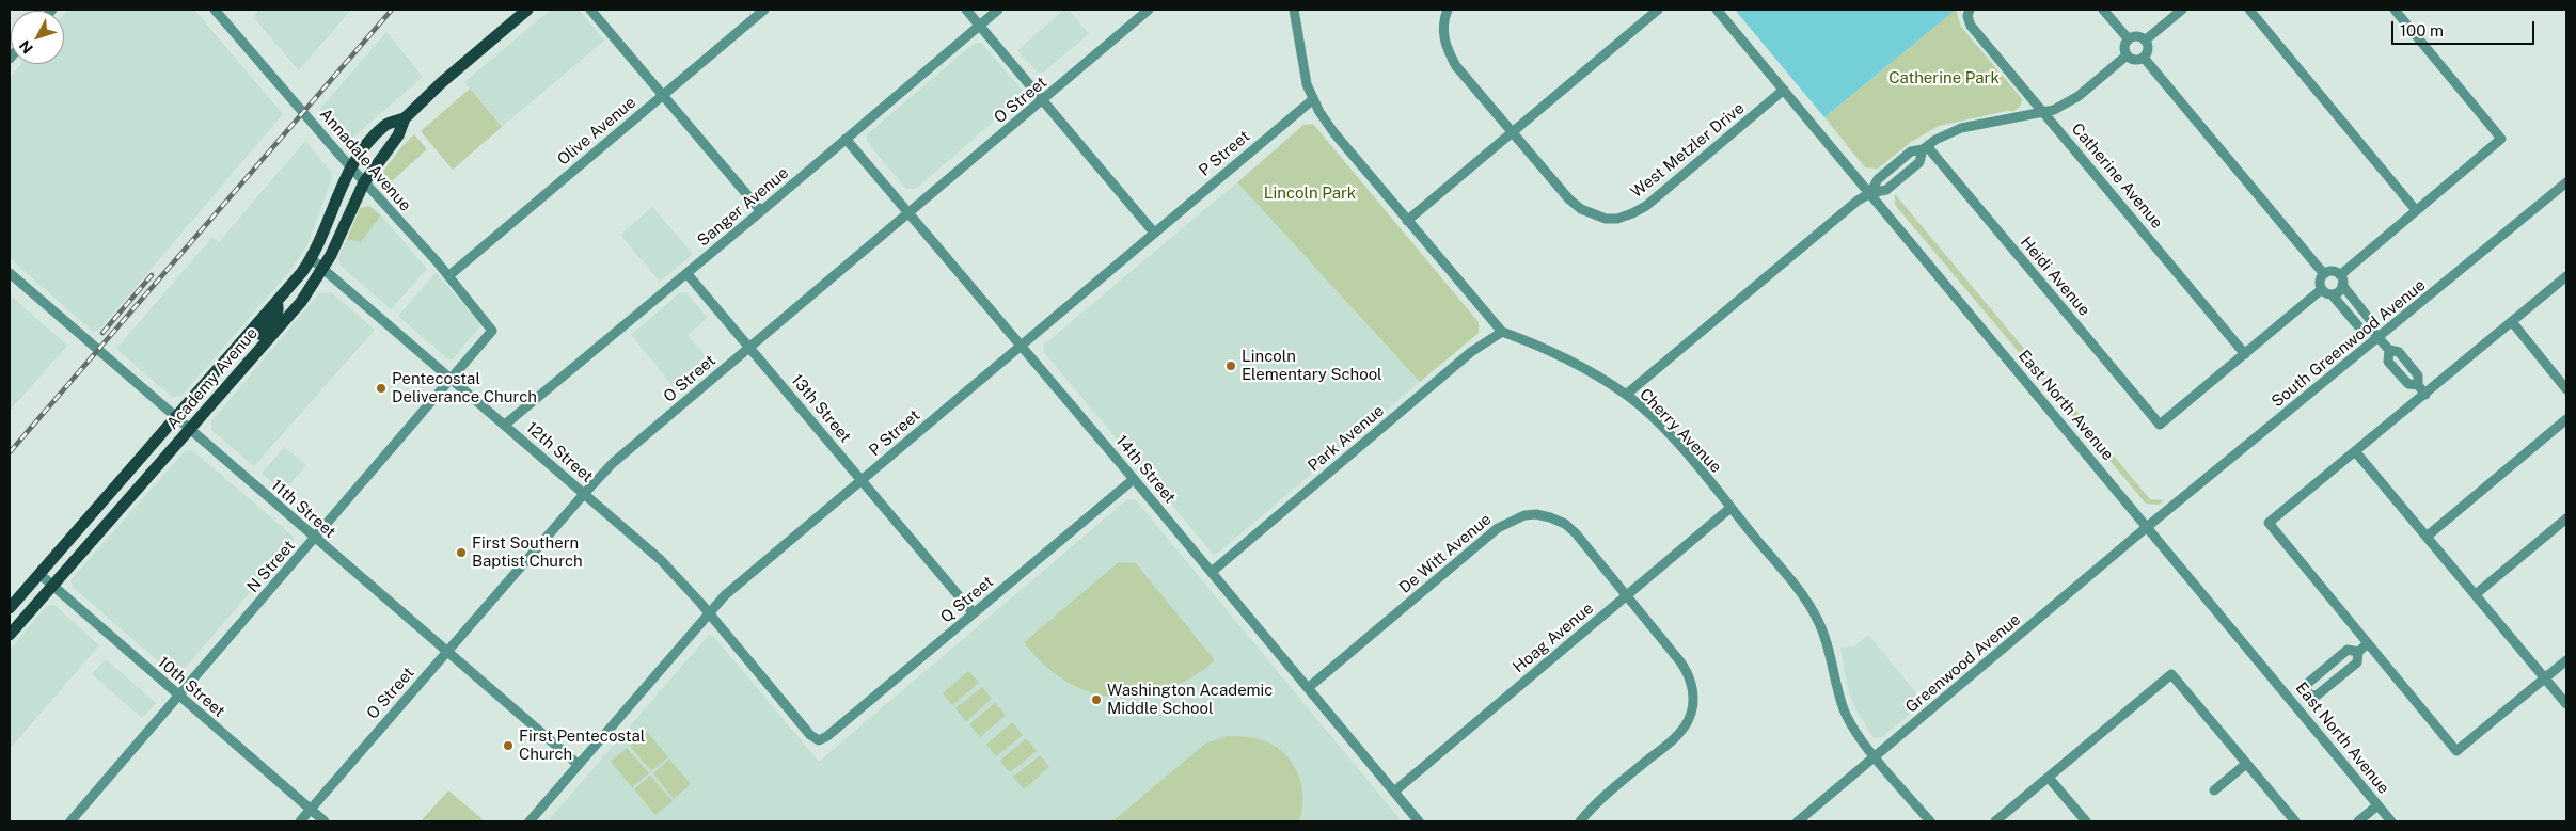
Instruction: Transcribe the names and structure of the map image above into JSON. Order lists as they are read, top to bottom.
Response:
{
  "streets": {
    "main road": ["Academy Avenue"],
    "street": [
      "O Street",
      "Olive Avenue",
      "West Metzler Drive",
      "P Street",
      "Annadale Avenue",
      "Catherine Avenue",
      "Sanger Avenue",
      "Heidi Avenue",
      "South Greenwood Avenue",
      "East North Avenue",
      "13th Street",
      "Cherry Avenue",
      "Park Avenue",
      "12th Street",
      "14th Street",
      "11th Street",
      "De Witt Avenue",
      "N Street",
      "Q Street",
      "Hoag Avenue",
      "Greenwood Avenue",
      "10th Street"
    ]
  },
  "crossings": [
    ["O Street", "13th Street"],
    ["O Street", "12th Street"],
    ["O Street", "14th Street"],
    ["O Street", "11th Street"],
    ["O Street", "10th Street"],
    ["Olive Avenue", "Annadale Avenue"],
    ["West Metzler Drive", "East North Avenue"],
    ["P Street", "13th Street"],
    ["P Street", "12th Street"],
    ["P Street", "14th Street"],
    ["P Street", "11th Street"],
    ["P Street", "Q Street"],
    ["Annadale Avenue", "Academy Avenue"],
    ["Annadale Avenue", "N Street"],
    ["Catherine Avenue", "Heidi Avenue"],
    ["Sanger Avenue", "13th Street"],
    ["Sanger Avenue", "12th Street"],
    ["Sanger Avenue", "14th Street"],
    ["South Greenwood Avenue", "East North Avenue"],
    ["South Greenwood Avenue", "Greenwood Avenue"],
    ["Academy Avenue", "12th Street"],
    ["Academy Avenue", "11th Street"],
    ["Academy Avenue", "10th Street"],
    ["East North Avenue", "Greenwood Avenue"],
    ["13th Street", "Q Street"],
    ["Cherry Avenue", "Park Avenue"],
    ["Cherry Avenue", "Hoag Avenue"],
    ["Cherry Avenue", "Greenwood Avenue"],
    ["Park Avenue", "14th Street"],
    ["12th Street", "N Street"],
    ["12th Street", "Q Street"],
    ["14th Street", "De Witt Avenue"],
    ["14th Street", "Q Street"],
    ["14th Street", "Hoag Avenue"],
    ["11th Street", "N Street"],
    ["De Witt Avenue", "Hoag Avenue"],
    ["N Street", "10th Street"]
  ],
  "parks": ["Catherine Park", "Lincoln Park"],
  "places": [
    "Lincoln Elementary School",
    "Pentecostal Deliverance Church",
    "First Southern Baptist Church",
    "Washington Academic Middle School",
    "First Pentecostal Church"
  ],
  "scale_bar": "100 m",
  "north": "bottom left"
}
